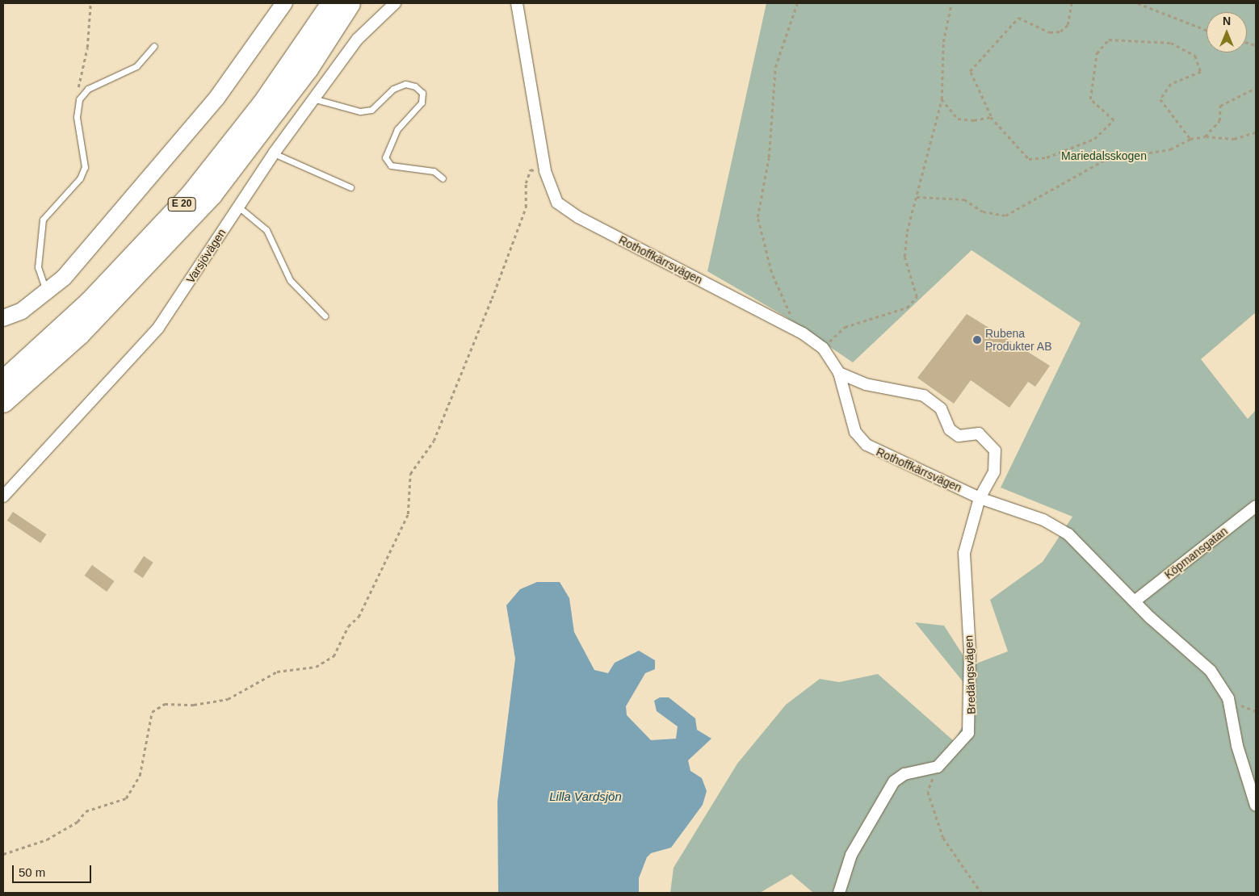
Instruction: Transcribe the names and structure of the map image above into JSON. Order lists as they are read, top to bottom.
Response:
{
  "streets": {
    "highway": ["E 20"],
    "street": [
      "Varsjövägen",
      "Rothoffkärrsvägen",
      "Köpmansgatan",
      "Bredängsvägen"
    ]
  },
  "crossings": [
    ["Rothoffkärrsvägen", "Köpmansgatan"],
    ["Rothoffkärrsvägen", "Bredängsvägen"]
  ],
  "water": ["Lilla Vardsjön"],
  "parks": ["Mariedalsskogen"],
  "places": ["Rubena Produkter AB"],
  "scale_bar": "50 m",
  "north": "top"
}
